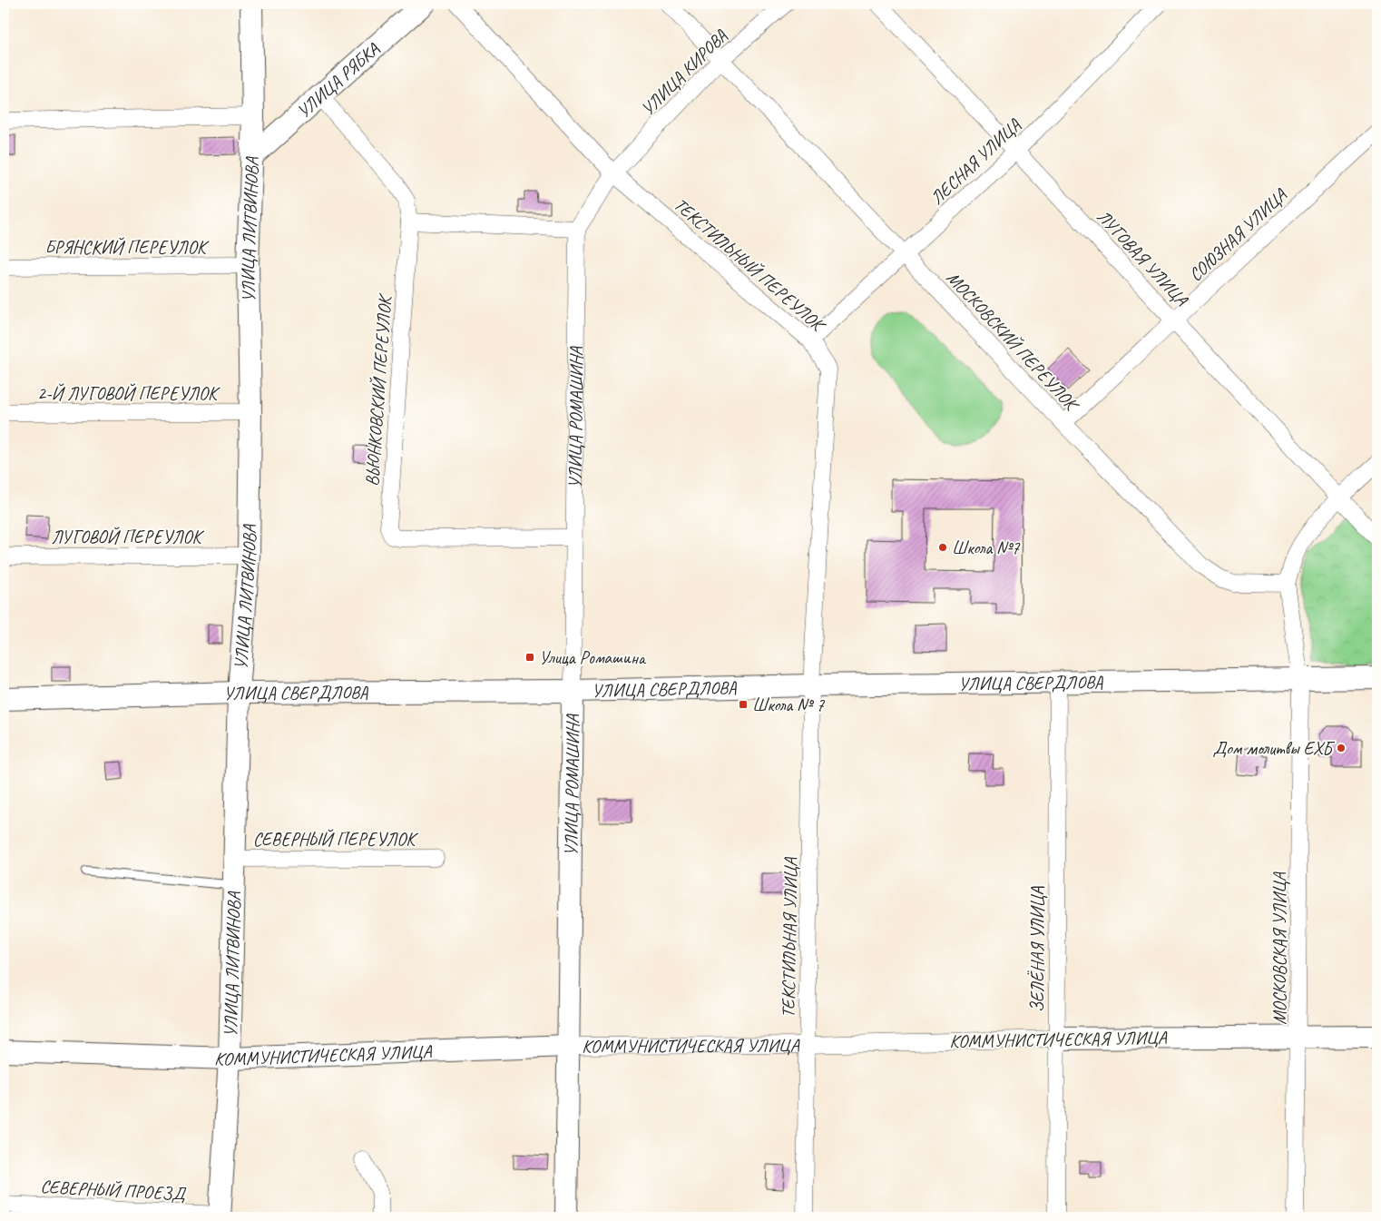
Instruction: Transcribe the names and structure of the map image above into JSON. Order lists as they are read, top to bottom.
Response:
{
  "streets": {
    "main road": [
      "УЛИЦА РЯБКА",
      "УЛИЦА ЛИТВИНОВА",
      "УЛИЦА РОМАШИНА",
      "УЛИЦА СВЕРДЛОВА",
      "КОММУНИСТИЧЕСКАЯ УЛИЦА"
    ],
    "street": [
      "УЛИЦА КИРОВА",
      "ЛЕСНАЯ УЛИЦА",
      "СОЮЗНАЯ УЛИЦА",
      "БРЯНСКИЙ ПЕРЕУЛОК",
      "ЛУГОВАЯ УЛИЦА",
      "ТЕКСТИЛЬНЫЙ ПЕРЕУЛОК",
      "МОСКОВСКИЙ ПЕРЕУЛОК",
      "ВЬЮНКОВСКИЙ ПЕРЕУЛОК",
      "2-Й ЛУГОВОЙ ПЕРЕУЛОК",
      "ЛУГОВОЙ ПЕРЕУЛОК",
      "СЕВЕРНЫЙ ПЕРЕУЛОК",
      "ТЕКСТИЛЬНАЯ УЛИЦА",
      "МОСКОВСКАЯ УЛИЦА",
      "ЗЕЛЁНАЯ УЛИЦА",
      "СЕВЕРНЫЙ ПРОЕЗД"
    ]
  },
  "crossings": [
    ["УЛИЦА КИРОВА", "ТЕКСТИЛЬНЫЙ ПЕРЕУЛОК"],
    ["УЛИЦА КИРОВА", "МОСКОВСКИЙ ПЕРЕУЛОК"],
    ["УЛИЦА РЯБКА", "УЛИЦА ЛИТВИНОВА"],
    ["УЛИЦА РЯБКА", "ВЬЮНКОВСКИЙ ПЕРЕУЛОК"],
    ["ЛЕСНАЯ УЛИЦА", "ЛУГОВАЯ УЛИЦА"],
    ["ЛЕСНАЯ УЛИЦА", "ТЕКСТИЛЬНЫЙ ПЕРЕУЛОК"],
    ["ЛЕСНАЯ УЛИЦА", "МОСКОВСКИЙ ПЕРЕУЛОК"],
    ["УЛИЦА ЛИТВИНОВА", "БРЯНСКИЙ ПЕРЕУЛОК"],
    ["УЛИЦА ЛИТВИНОВА", "2-Й ЛУГОВОЙ ПЕРЕУЛОК"],
    ["УЛИЦА ЛИТВИНОВА", "ЛУГОВОЙ ПЕРЕУЛОК"],
    ["УЛИЦА ЛИТВИНОВА", "УЛИЦА СВЕРДЛОВА"],
    ["УЛИЦА ЛИТВИНОВА", "СЕВЕРНЫЙ ПЕРЕУЛОК"],
    ["УЛИЦА ЛИТВИНОВА", "КОММУНИСТИЧЕСКАЯ УЛИЦА"],
    ["УЛИЦА ЛИТВИНОВА", "СЕВЕРНЫЙ ПРОЕЗД"],
    ["СОЮЗНАЯ УЛИЦА", "ЛУГОВАЯ УЛИЦА"],
    ["СОЮЗНАЯ УЛИЦА", "МОСКОВСКИЙ ПЕРЕУЛОК"],
    ["ТЕКСТИЛЬНЫЙ ПЕРЕУЛОК", "УЛИЦА СВЕРДЛОВА"],
    ["ТЕКСТИЛЬНЫЙ ПЕРЕУЛОК", "ТЕКСТИЛЬНАЯ УЛИЦА"],
    ["ВЬЮНКОВСКИЙ ПЕРЕУЛОК", "УЛИЦА РОМАШИНА"],
    ["УЛИЦА РОМАШИНА", "УЛИЦА СВЕРДЛОВА"],
    ["УЛИЦА РОМАШИНА", "КОММУНИСТИЧЕСКАЯ УЛИЦА"],
    ["УЛИЦА СВЕРДЛОВА", "ТЕКСТИЛЬНАЯ УЛИЦА"],
    ["УЛИЦА СВЕРДЛОВА", "МОСКОВСКАЯ УЛИЦА"],
    ["УЛИЦА СВЕРДЛОВА", "ЗЕЛЁНАЯ УЛИЦА"],
    ["ТЕКСТИЛЬНАЯ УЛИЦА", "КОММУНИСТИЧЕСКАЯ УЛИЦА"],
    ["МОСКОВСКАЯ УЛИЦА", "КОММУНИСТИЧЕСКАЯ УЛИЦА"],
    ["ЗЕЛЁНАЯ УЛИЦА", "КОММУНИСТИЧЕСКАЯ УЛИЦА"]
  ],
  "places": {
    "other": ["Школа №7", "Дом молитвы ЕХБ"],
    "transit": ["Улица Ромашина", "Школа № 7"]
  }
}
